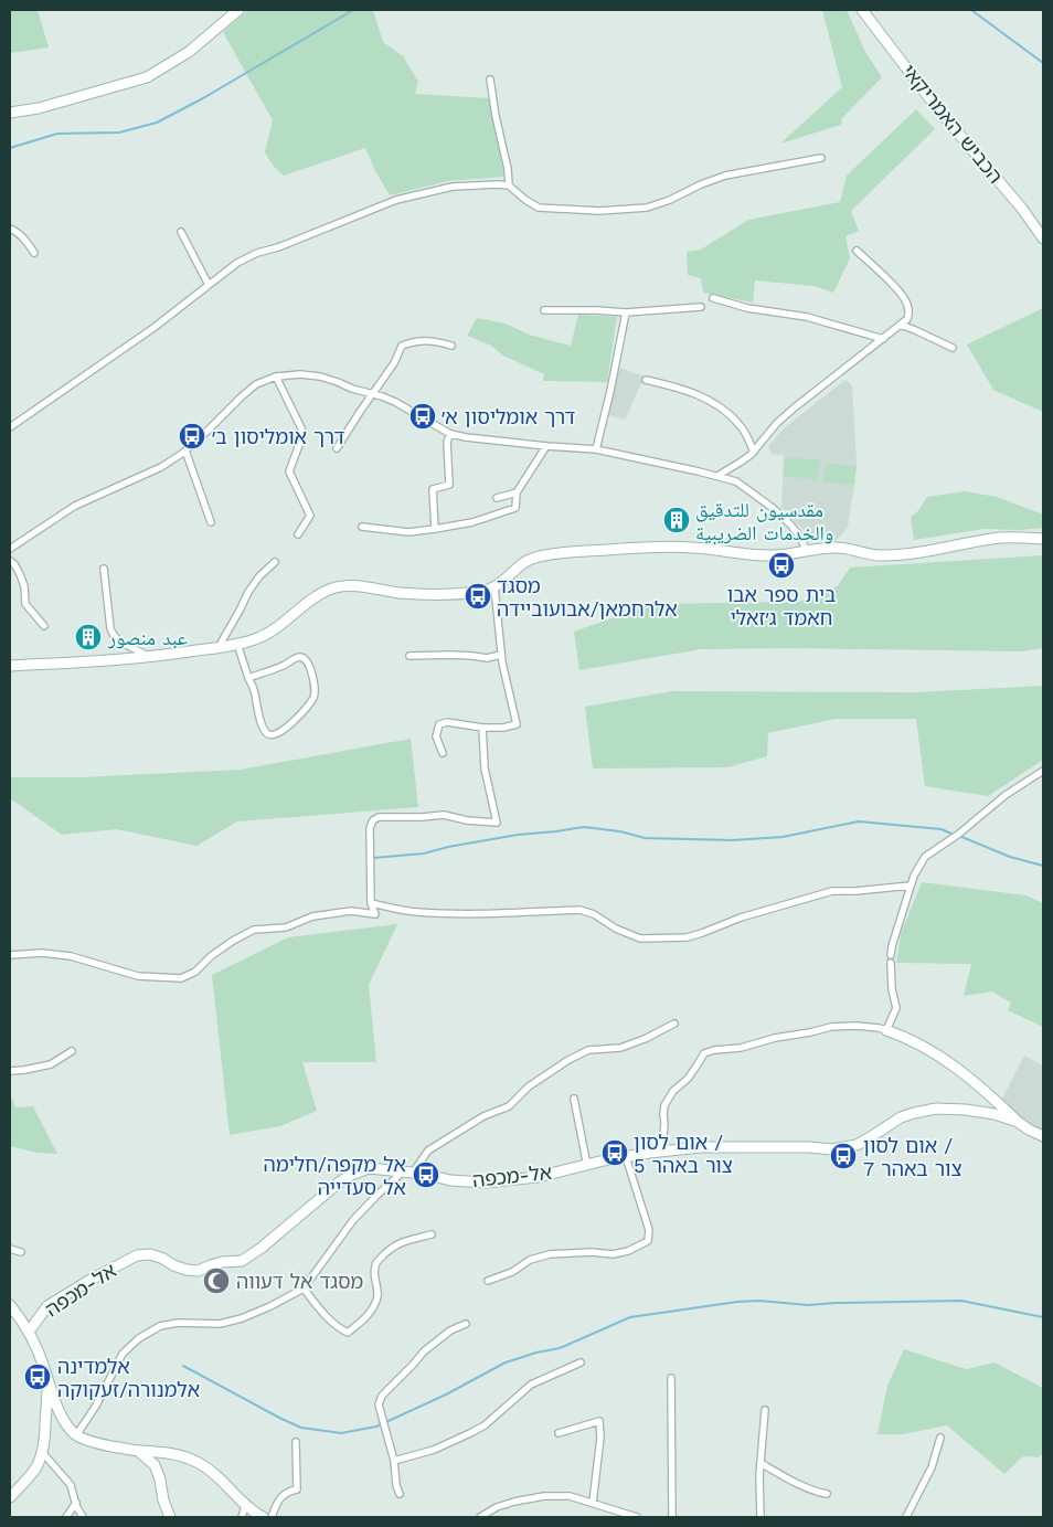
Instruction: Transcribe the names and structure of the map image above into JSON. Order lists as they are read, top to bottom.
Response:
{
  "streets": {
    "street": ["הכביש האמריקאי", "אל-מכפה"]
  },
  "places": {
    "bus stop": [
      "דרך אומליסון א׳",
      "דרך אומליסון ב׳",
      "בית ספר אבו חאמד ג׳זאלי",
      "מסגד אלרחמאן/אבועוביידה",
      "אום לסון / צור באהר 5",
      "אום לסון / צור באהר 7",
      "אל מקפה/חלימה אל סעדייה",
      "אלמדינה אלמנורה/זעקוקה"
    ],
    "building": ["مقدسيون للتدقيق والخدمات الضريبية", "عبد منصور"],
    "mosque": ["מסגד אל דעווה"]
  }
}
